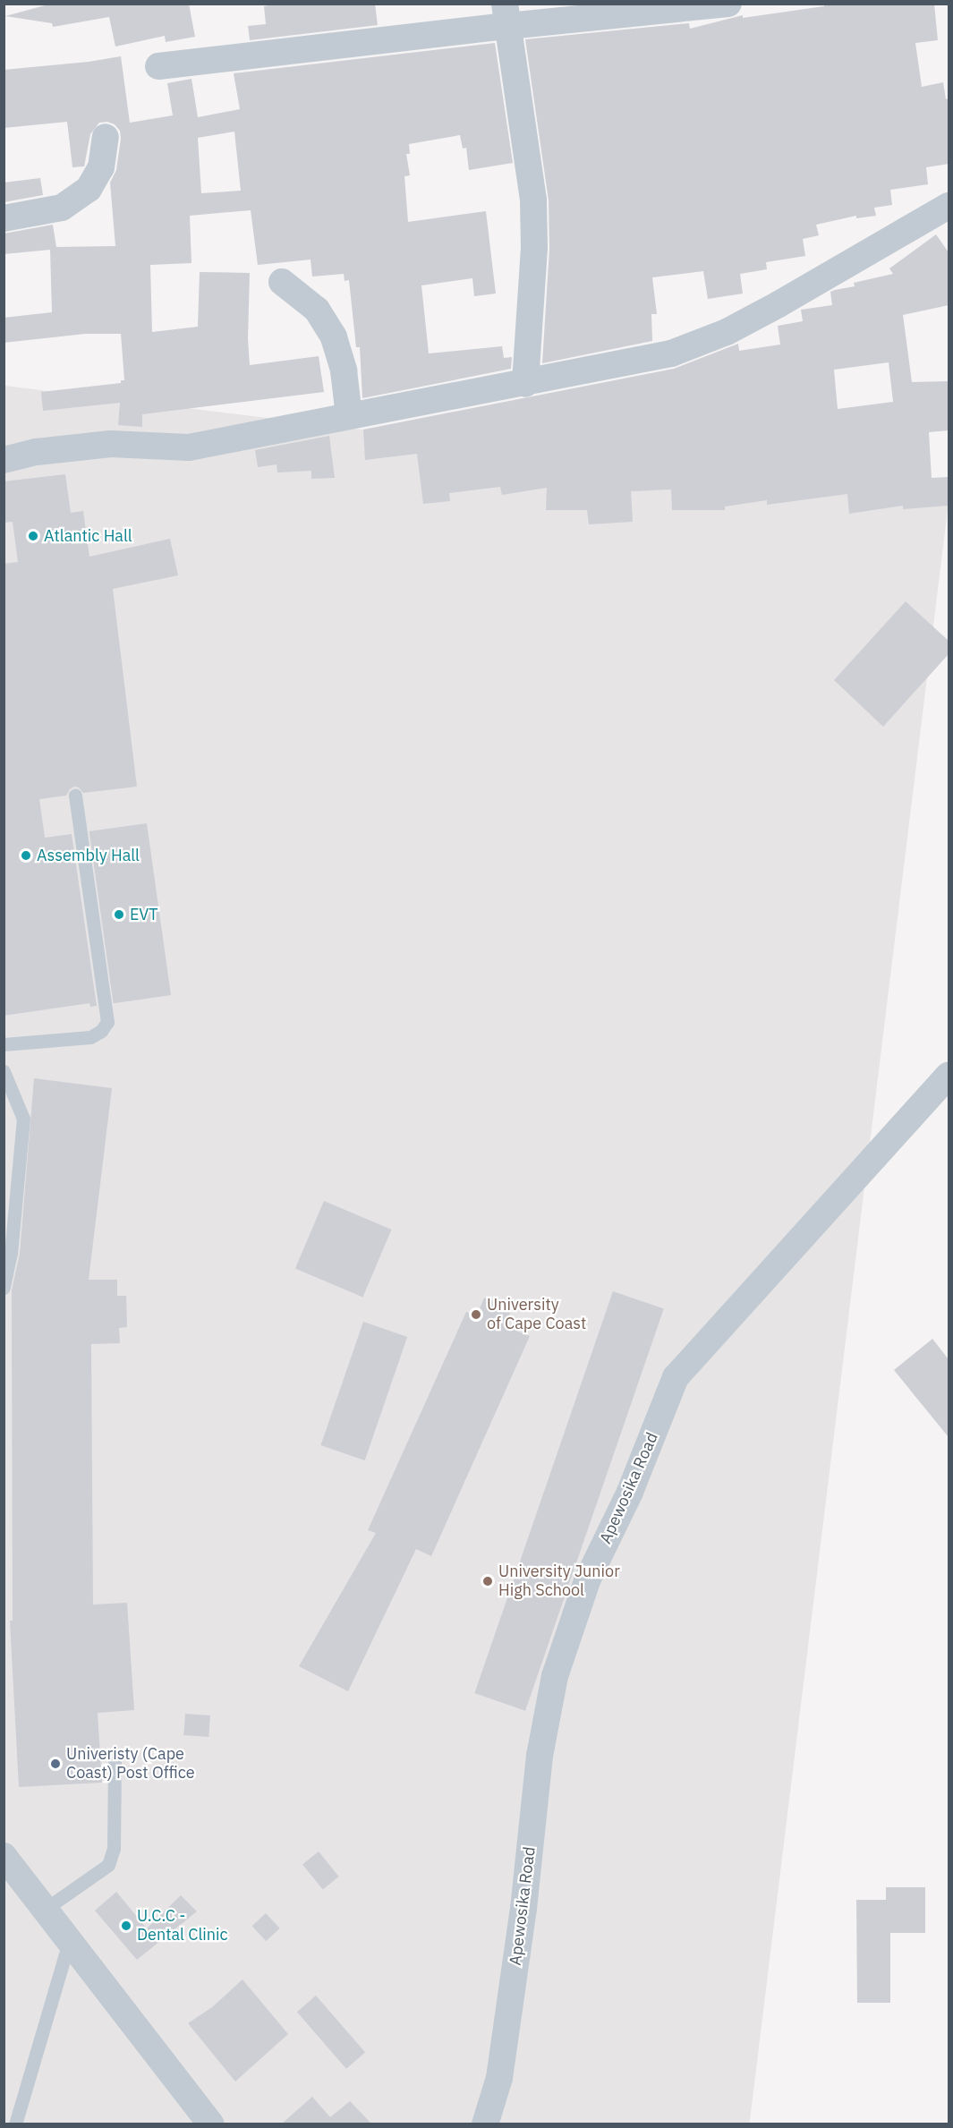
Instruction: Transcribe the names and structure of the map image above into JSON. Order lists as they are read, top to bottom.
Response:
{
  "streets": {
    "street": ["Apewosika Road"]
  },
  "places": [
    "Atlantic Hall",
    "Assembly Hall",
    "EVT",
    "University of Cape Coast",
    "University Junior High School",
    "Univeristy (Cape Coast) Post Office",
    "U.C.C - Dental Clinic"
  ]
}
